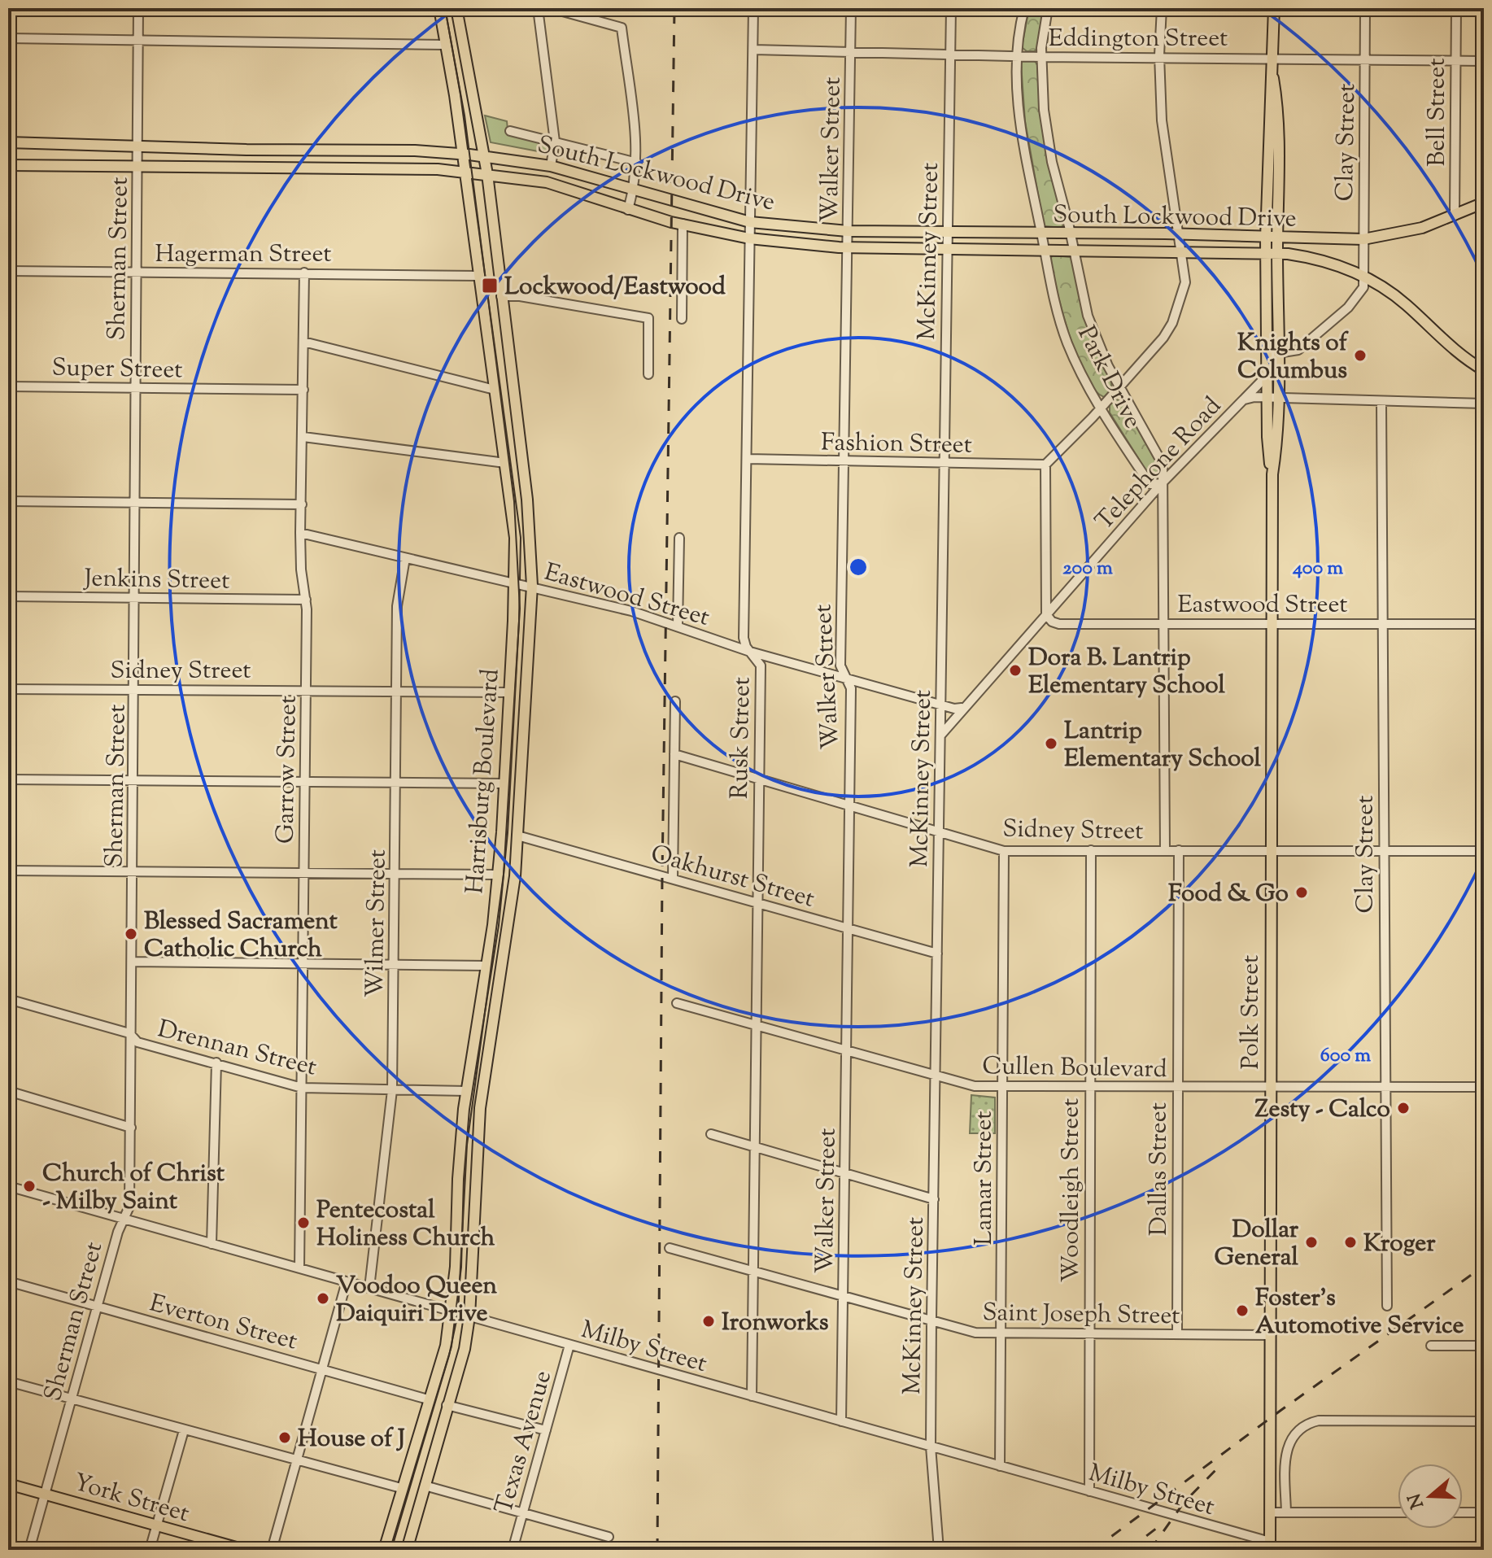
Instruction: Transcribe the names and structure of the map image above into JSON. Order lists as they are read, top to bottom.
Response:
{
  "streets": {
    "main road": [
      "South Lockwood Drive",
      "Harrisburg Boulevard",
      "Polk Street",
      "York Street"
    ],
    "street": [
      "Eddington Street",
      "Bell Street",
      "Clay Street",
      "Walker Street",
      "McKinney Street",
      "Hagerman Street",
      "Sherman Street",
      "Super Street",
      "Park Drive",
      "Fashion Street",
      "Telephone Road",
      "Jenkins Street",
      "Eastwood Street",
      "Sidney Street",
      "Rusk Street",
      "Garrow Street",
      "Oakhurst Street",
      "Wilmer Street",
      "Drennan Street",
      "Cullen Boulevard",
      "Dallas Street",
      "Lamar Street",
      "Woodleigh Street",
      "Saint Joseph Street",
      "Everton Street",
      "Milby Street",
      "Texas Avenue"
    ]
  },
  "crossings": [
    ["Eddington Street", "Bell Street"],
    ["Eddington Street", "Clay Street"],
    ["Eddington Street", "Walker Street"],
    ["Eddington Street", "McKinney Street"],
    ["Eddington Street", "Park Drive"],
    ["Eddington Street", "Rusk Street"],
    ["Eddington Street", "Polk Street"],
    ["Bell Street", "South Lockwood Drive"],
    ["Clay Street", "South Lockwood Drive"],
    ["Clay Street", "Eastwood Street"],
    ["Clay Street", "Sidney Street"],
    ["Clay Street", "Cullen Boulevard"],
    ["Walker Street", "South Lockwood Drive"],
    ["Walker Street", "Fashion Street"],
    ["Walker Street", "Eastwood Street"],
    ["Walker Street", "Sidney Street"],
    ["Walker Street", "Oakhurst Street"],
    ["Walker Street", "Cullen Boulevard"],
    ["Walker Street", "Saint Joseph Street"],
    ["Walker Street", "Milby Street"],
    ["South Lockwood Drive", "McKinney Street"],
    ["South Lockwood Drive", "Sherman Street"],
    ["South Lockwood Drive", "Park Drive"],
    ["South Lockwood Drive", "Rusk Street"],
    ["South Lockwood Drive", "Harrisburg Boulevard"],
    ["South Lockwood Drive", "Polk Street"],
    ["McKinney Street", "Fashion Street"],
    ["McKinney Street", "Telephone Road"],
    ["McKinney Street", "Eastwood Street"],
    ["McKinney Street", "Sidney Street"],
    ["McKinney Street", "Oakhurst Street"],
    ["McKinney Street", "Cullen Boulevard"],
    ["McKinney Street", "Saint Joseph Street"],
    ["McKinney Street", "Milby Street"],
    ["Hagerman Street", "Sherman Street"],
    ["Hagerman Street", "Garrow Street"],
    ["Hagerman Street", "Harrisburg Boulevard"],
    ["Sherman Street", "Super Street"],
    ["Sherman Street", "Jenkins Street"],
    ["Sherman Street", "Sidney Street"],
    ["Sherman Street", "Drennan Street"],
    ["Sherman Street", "Everton Street"],
    ["Sherman Street", "Milby Street"],
    ["Sherman Street", "York Street"],
    ["Super Street", "Garrow Street"],
    ["Park Drive", "Telephone Road"],
    ["Fashion Street", "Rusk Street"],
    ["Telephone Road", "Eastwood Street"],
    ["Telephone Road", "Polk Street"],
    ["Jenkins Street", "Garrow Street"],
    ["Eastwood Street", "Rusk Street"],
    ["Eastwood Street", "Garrow Street"],
    ["Eastwood Street", "Harrisburg Boulevard"],
    ["Eastwood Street", "Wilmer Street"],
    ["Eastwood Street", "Polk Street"],
    ["Sidney Street", "Rusk Street"],
    ["Sidney Street", "Garrow Street"],
    ["Sidney Street", "Harrisburg Boulevard"],
    ["Sidney Street", "Wilmer Street"],
    ["Sidney Street", "Polk Street"],
    ["Sidney Street", "Dallas Street"],
    ["Sidney Street", "Lamar Street"],
    ["Sidney Street", "Woodleigh Street"],
    ["Rusk Street", "Oakhurst Street"],
    ["Rusk Street", "Cullen Boulevard"],
    ["Rusk Street", "Saint Joseph Street"],
    ["Rusk Street", "Milby Street"],
    ["Garrow Street", "Drennan Street"],
    ["Garrow Street", "Milby Street"],
    ["Harrisburg Boulevard", "Oakhurst Street"],
    ["Harrisburg Boulevard", "Drennan Street"],
    ["Harrisburg Boulevard", "Everton Street"],
    ["Harrisburg Boulevard", "Milby Street"],
    ["Wilmer Street", "Drennan Street"],
    ["Wilmer Street", "Milby Street"],
    ["Polk Street", "Cullen Boulevard"],
    ["Polk Street", "Saint Joseph Street"],
    ["Polk Street", "Milby Street"],
    ["Cullen Boulevard", "Dallas Street"],
    ["Cullen Boulevard", "Lamar Street"],
    ["Cullen Boulevard", "Woodleigh Street"],
    ["Dallas Street", "Saint Joseph Street"],
    ["Lamar Street", "Saint Joseph Street"],
    ["Lamar Street", "Milby Street"],
    ["Woodleigh Street", "Saint Joseph Street"],
    ["Woodleigh Street", "Milby Street"],
    ["Milby Street", "Texas Avenue"]
  ],
  "places": {
    "transit": ["Lockwood/Eastwood"],
    "other": [
      "Knights of Columbus",
      "Dora B. Lantrip Elementary School",
      "Lantrip Elementary School",
      "Food & Go",
      "Blessed Sacrament Catholic Church",
      "Zesty - Calco",
      "Church of Christ - Milby Saint",
      "Pentecostal Holiness Church",
      "Dollar General",
      "Kroger",
      "Voodoo Queen Daiquiri Drive",
      "Foster's Automotive Service",
      "Ironworks",
      "House of J"
    ]
  },
  "north": "left",
  "rings": ["200 m", "400 m", "600 m"]
}
